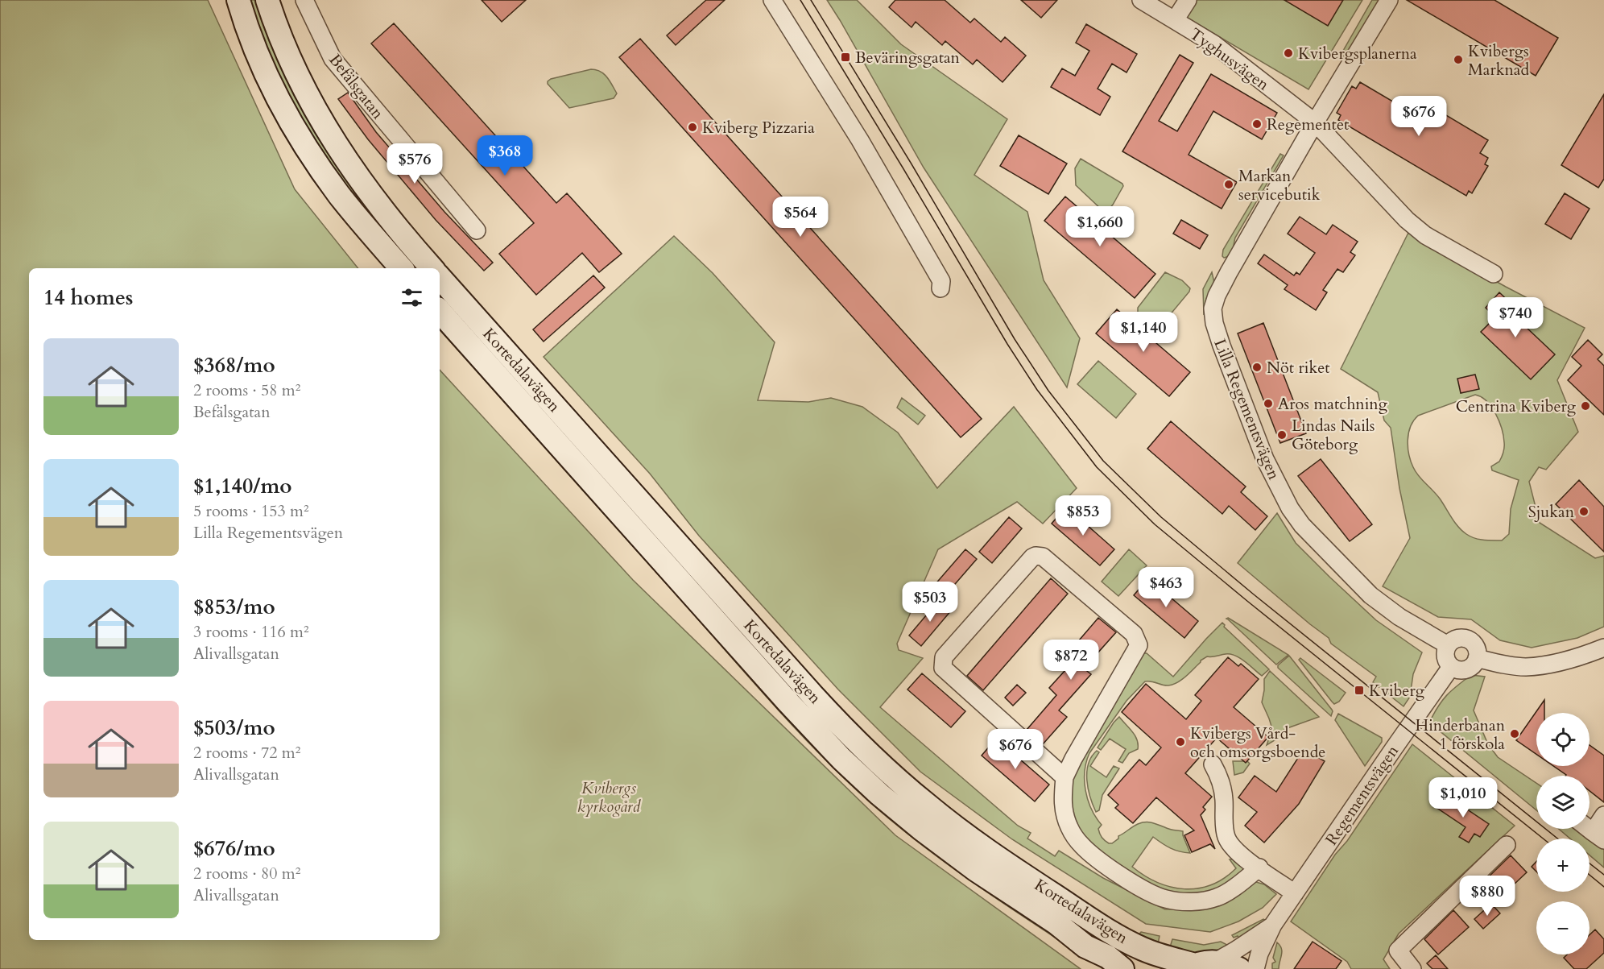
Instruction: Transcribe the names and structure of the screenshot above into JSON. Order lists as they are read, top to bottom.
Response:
{
  "streets": {
    "main road": ["Kortedalavägen"],
    "street": [
      "Tyghusvägen",
      "Befälsgatan",
      "Lilla Regementsvägen",
      "Regementsvägen"
    ]
  },
  "crossings": [
    ["Tyghusvägen", "Lilla Regementsvägen"],
    ["Kortedalavägen", "Regementsvägen"],
    ["Lilla Regementsvägen", "Regementsvägen"]
  ],
  "parks": ["Kvibergs kyrkogård"],
  "places": {
    "other": [
      "Kvibergsplanerna",
      "Kvibergs Marknad",
      "Regementet",
      "Kviberg Pizzaria",
      "Markan servicebutik",
      "Nöt riket",
      "Aros matchning",
      "Centrina Kviberg",
      "Lindas Nails Göteborg",
      "Sjukan",
      "Hinderbanan 1 förskola",
      "Kvibergs Vård- och omsorgsboende"
    ],
    "transit": ["Beväringsgatan", "Kviberg"]
  },
  "page": {
    "price": [
      "$676",
      "$368",
      "$576",
      "$564",
      "$1,660",
      "$740",
      "$1,140",
      "$853",
      "$463",
      "$503",
      "$872",
      "$676",
      "$1,010",
      "$880"
    ],
    "heading": "14 homes",
    "list": [
      {
        "name": "$368/mo",
        "note": "2 rooms · 58 m² · Befälsgatan"
      },
      {
        "name": "$1,140/mo",
        "note": "5 rooms · 153 m² · Lilla Regementsvägen"
      },
      {
        "name": "$853/mo",
        "note": "3 rooms · 116 m² · Alivallsgatan"
      },
      {
        "name": "$503/mo",
        "note": "2 rooms · 72 m² · Alivallsgatan"
      },
      {
        "name": "$676/mo",
        "note": "2 rooms · 80 m² · Alivallsgatan"
      }
    ],
    "map_buttons": ["+", "−"]
  }
}
